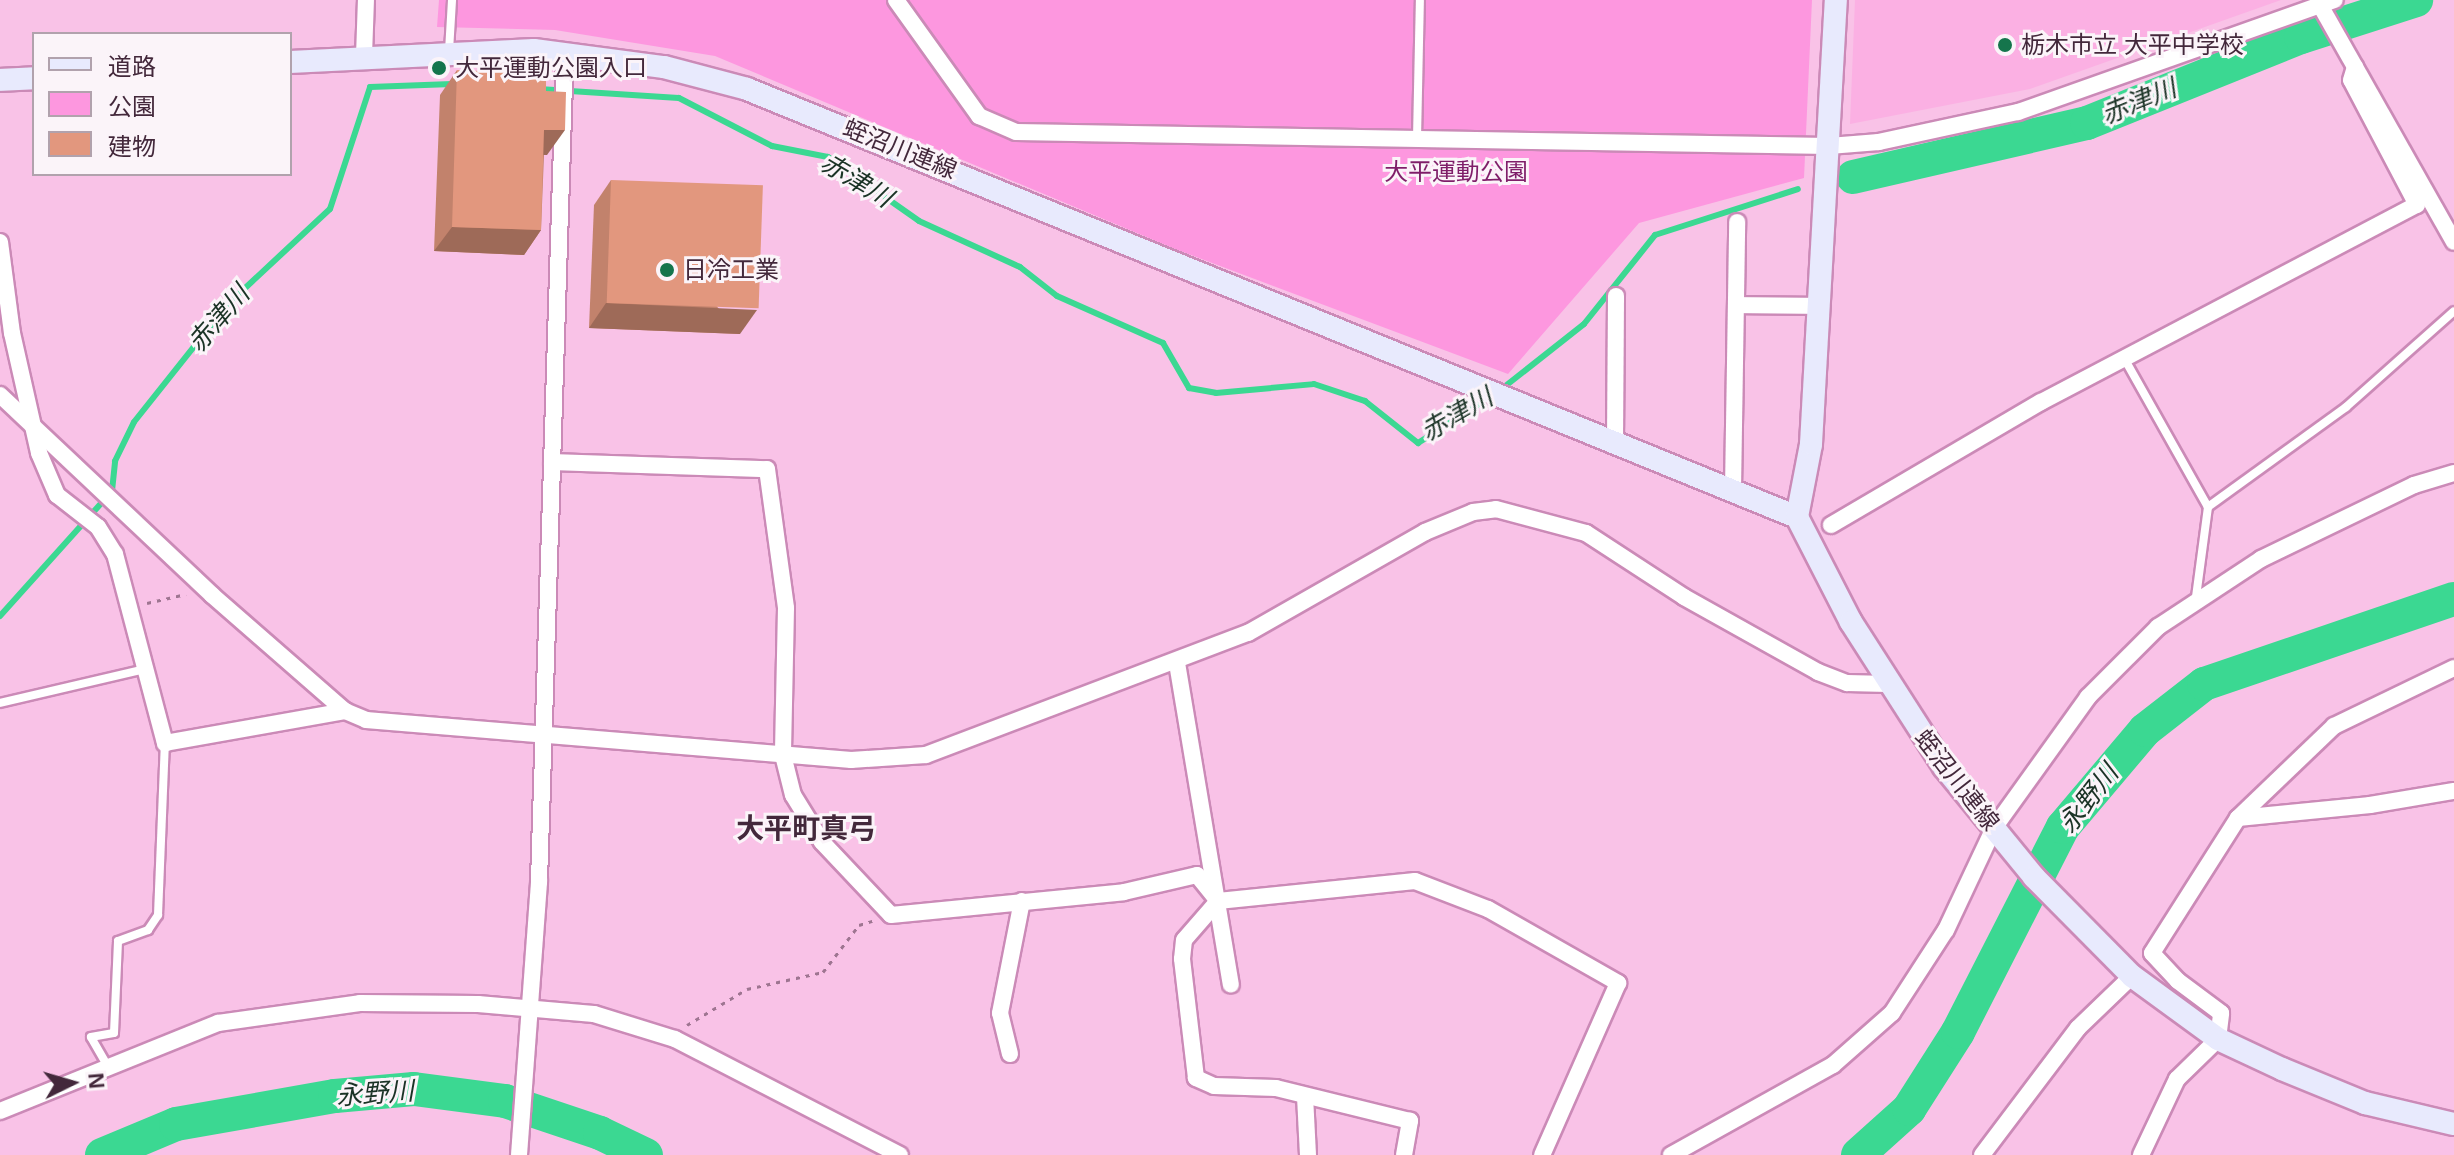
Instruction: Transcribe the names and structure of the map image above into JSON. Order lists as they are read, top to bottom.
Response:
{
  "streets": {
    "main road": ["蛭沼川連線"]
  },
  "districts": ["大平町真弓"],
  "water": ["赤津川", "永野川"],
  "parks": ["大平運動公園"],
  "places": ["栃木市立 大平中学校", "大平運動公園入口", "日冷工業"],
  "legend": ["道路", "公園", "建物"],
  "north": "right"
}
